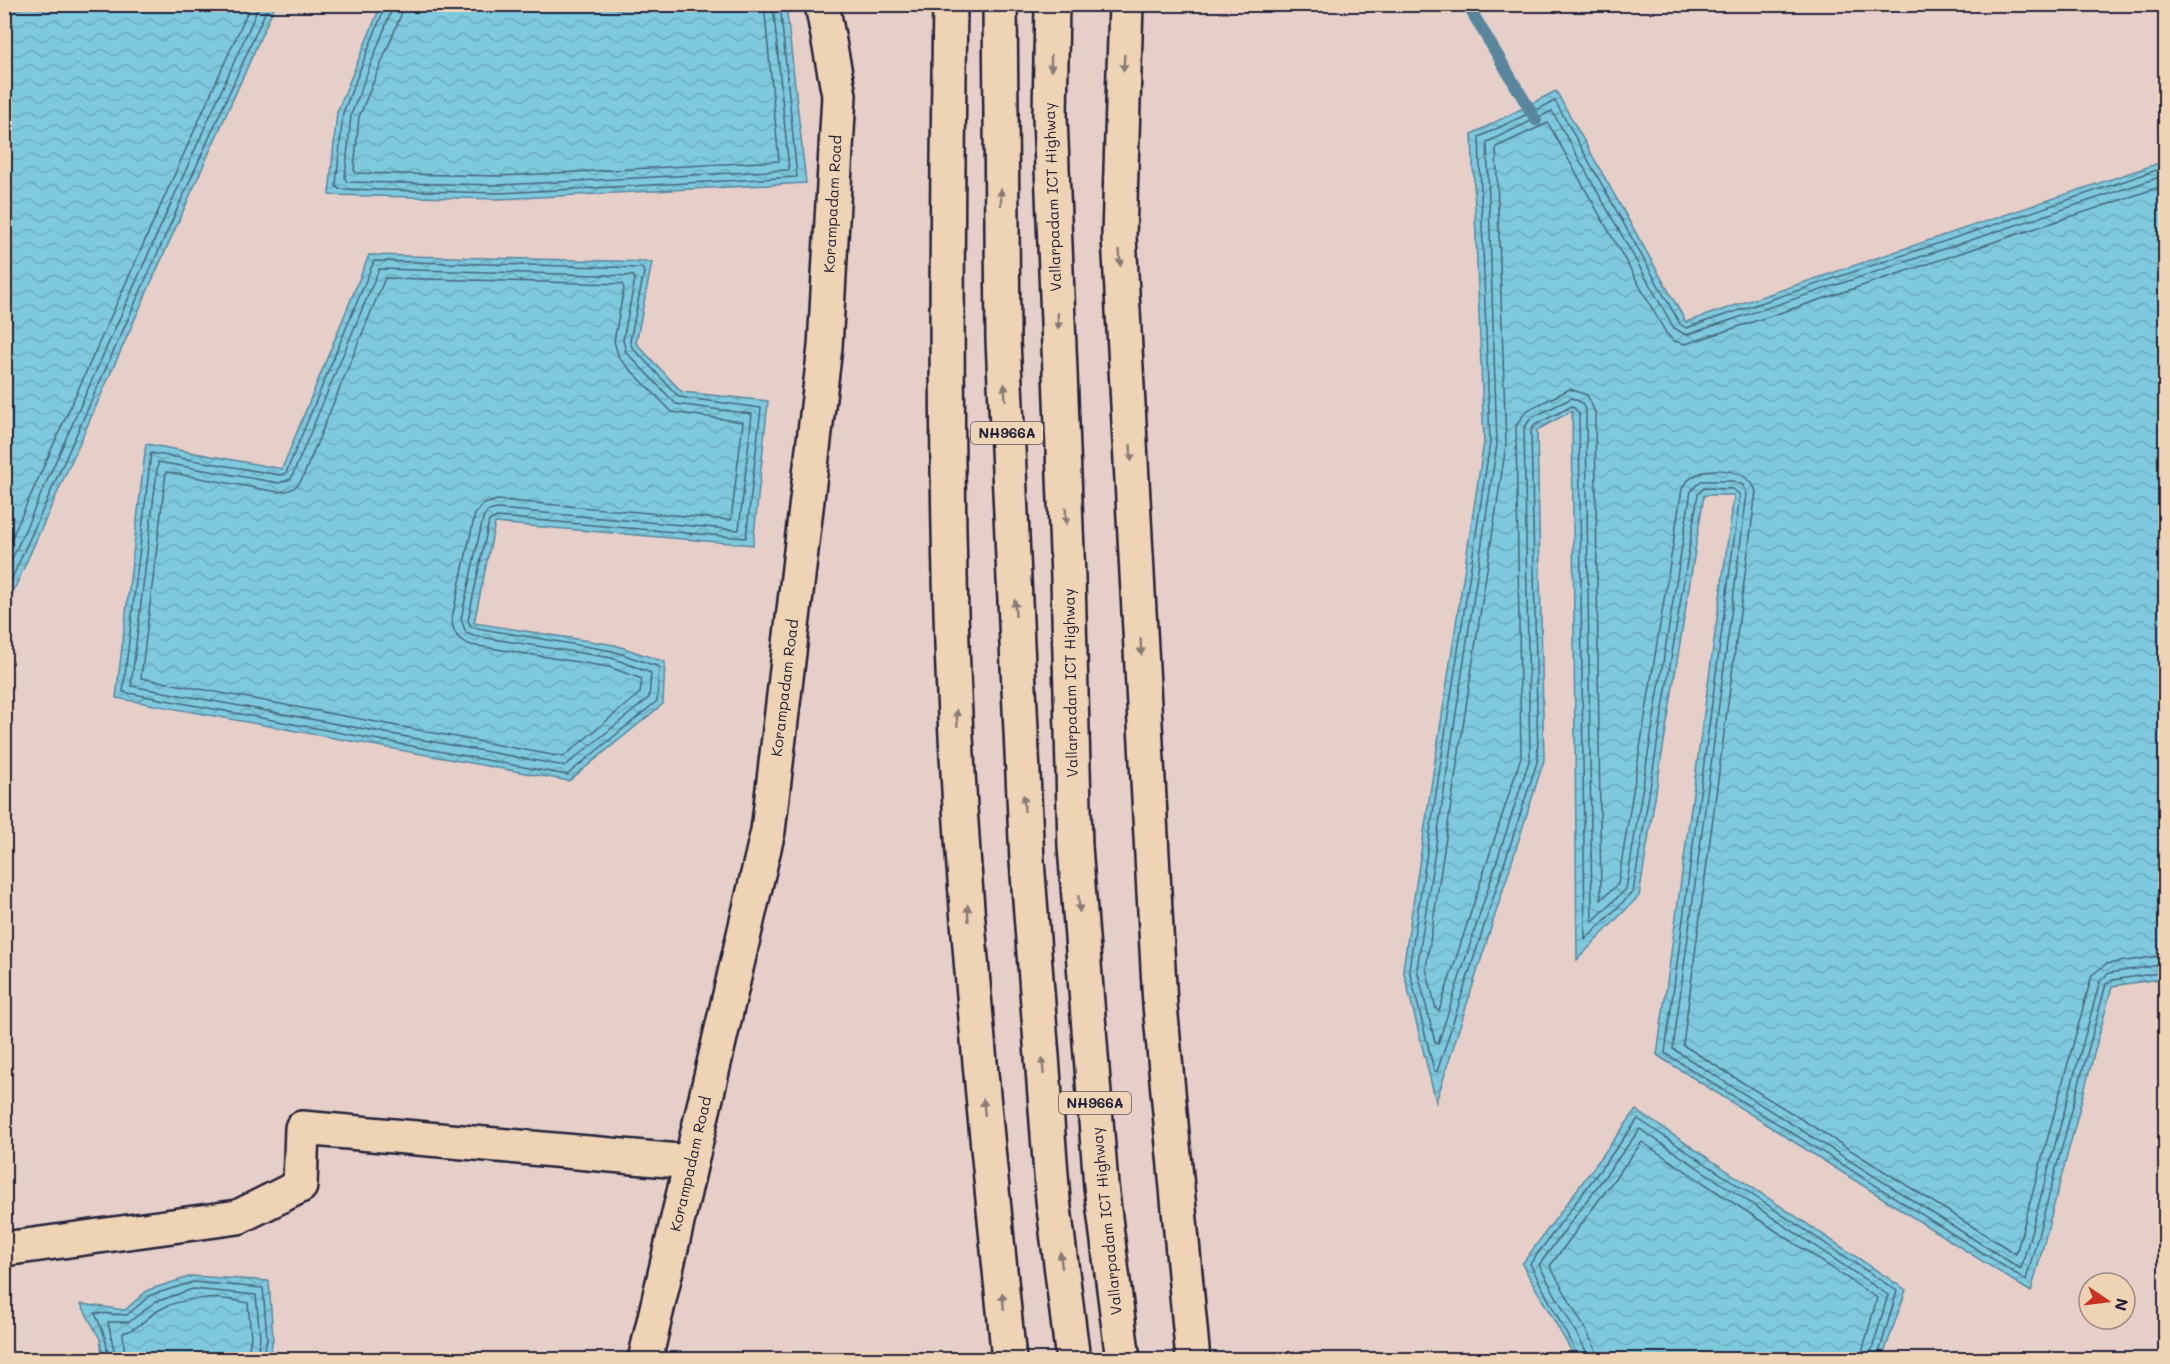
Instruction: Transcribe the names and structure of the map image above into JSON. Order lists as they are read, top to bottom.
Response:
{
  "streets": {
    "main road": ["Vallarpadam ICT Highway", "Korampadam Road", "NH966A"]
  },
  "north": "right"
}
